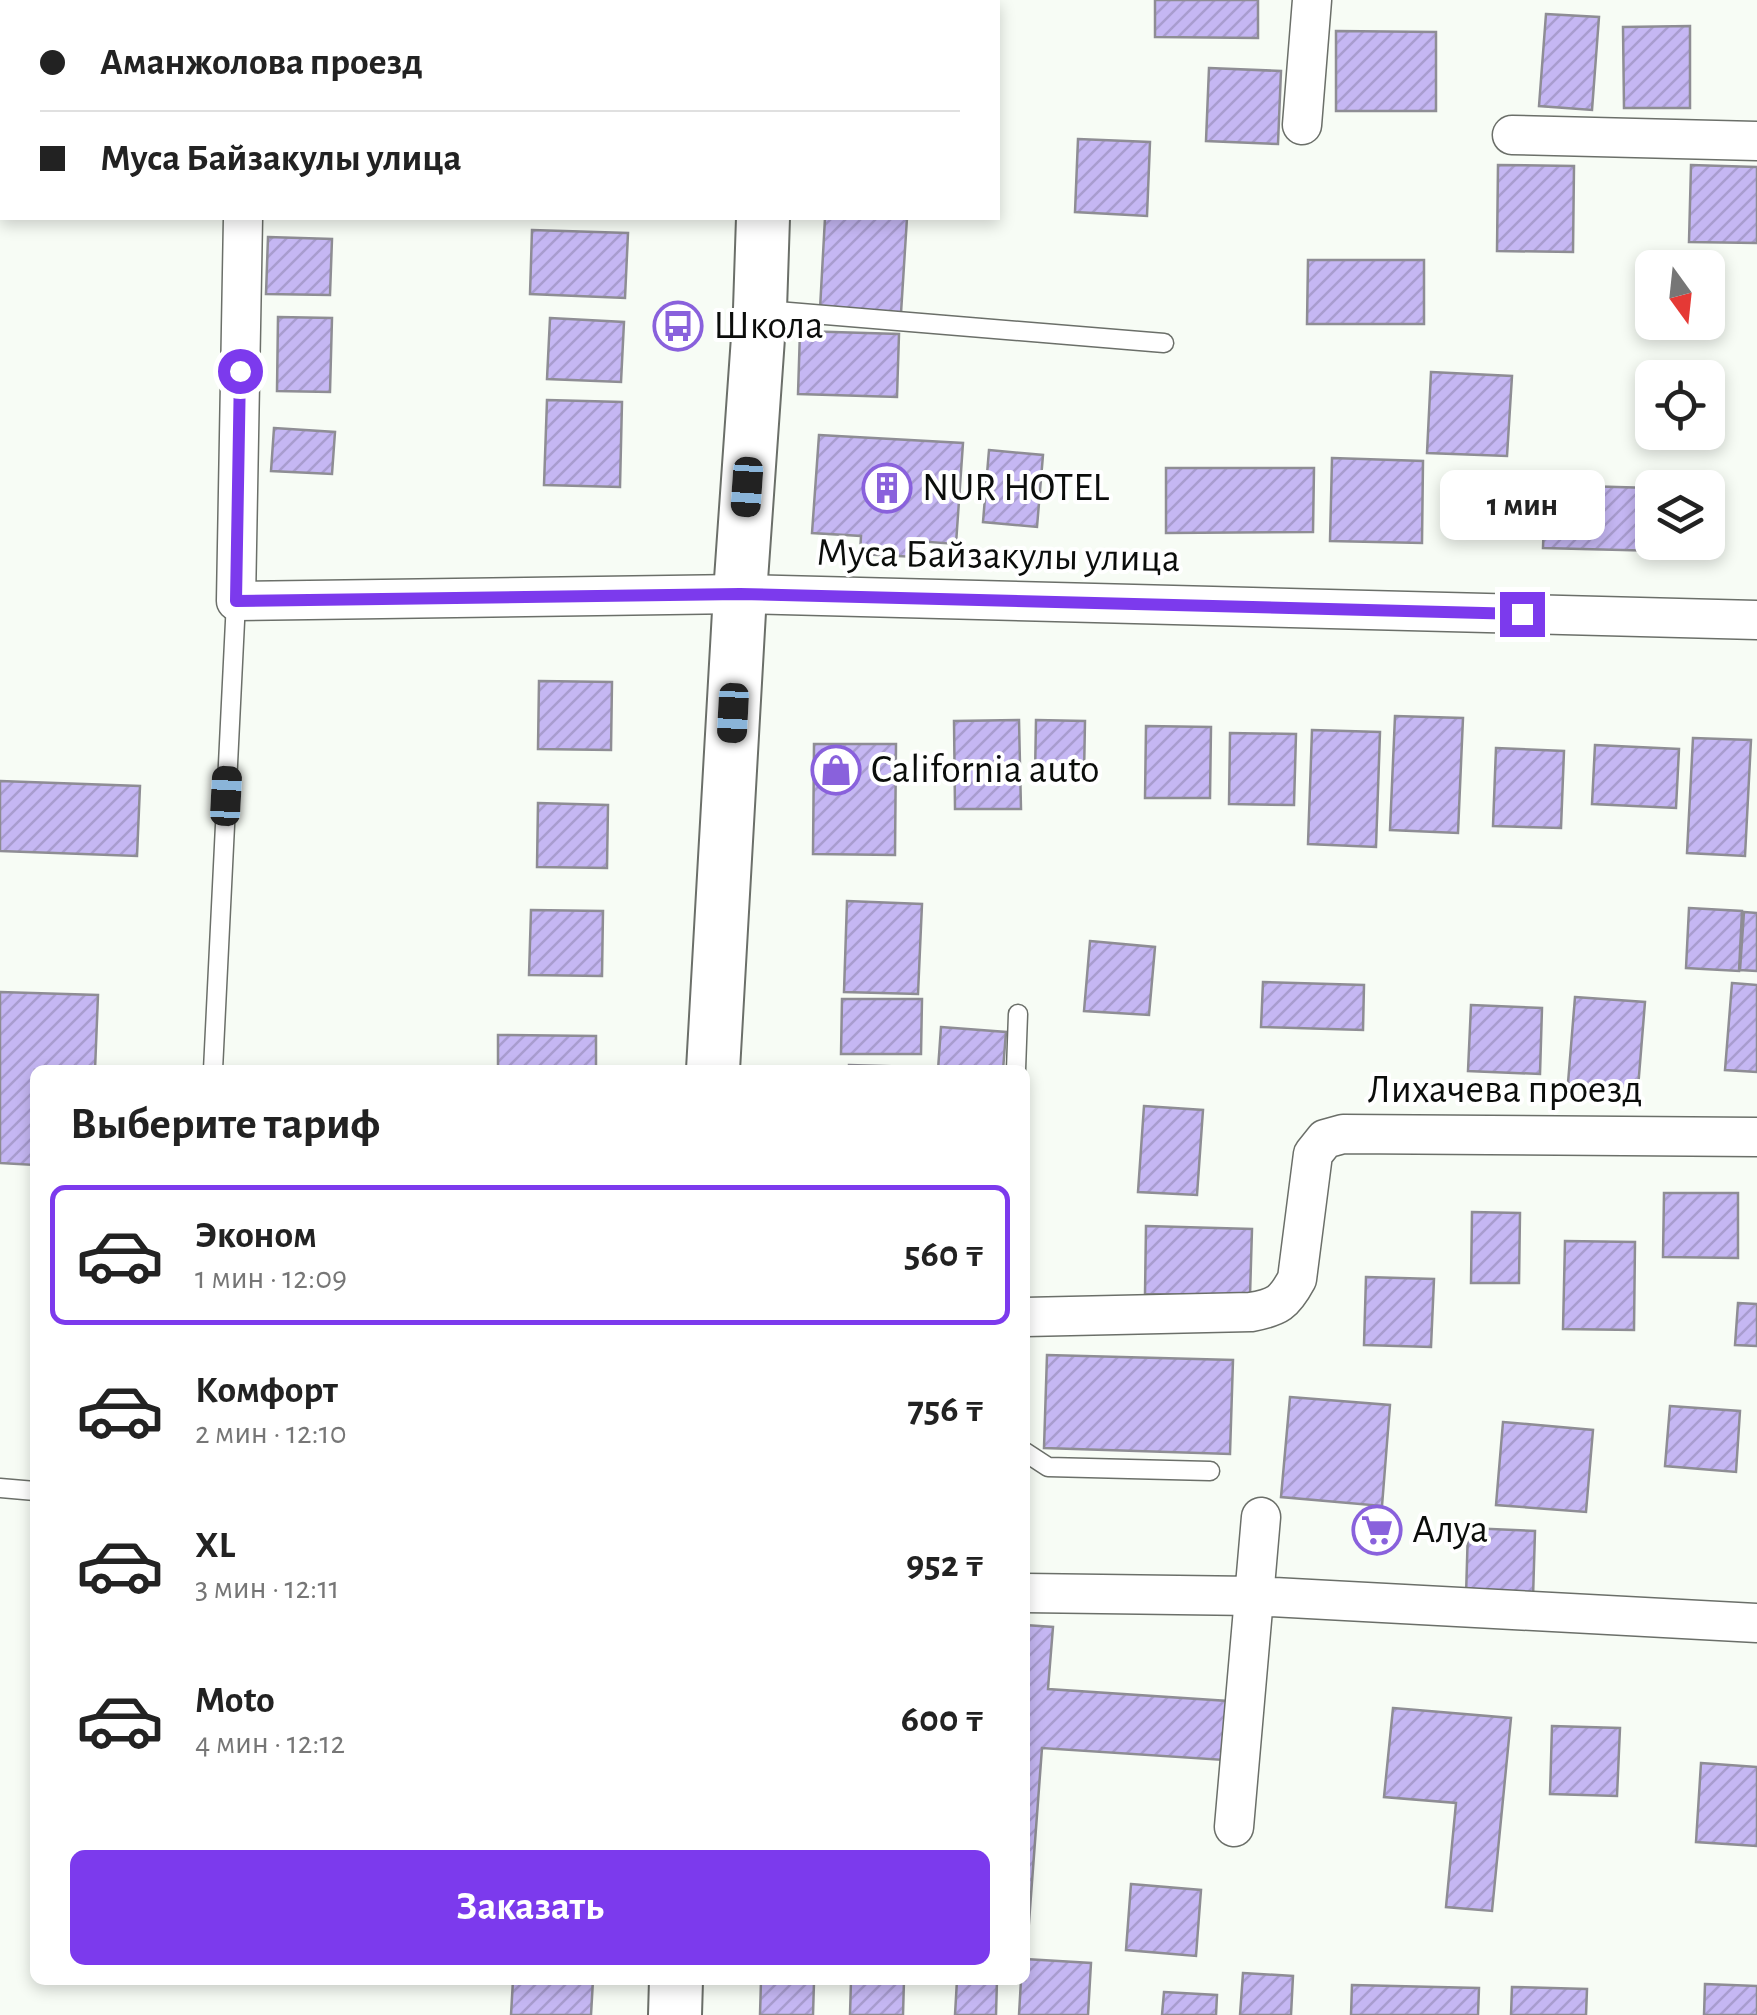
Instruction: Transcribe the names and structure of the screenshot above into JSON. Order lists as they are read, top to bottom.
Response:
{
  "streets": {
    "street": ["Муса Байзакулы улица", "Лихачева проезд"]
  },
  "places": {
    "bus stop": ["Школа"],
    "building": ["NUR HOTEL"],
    "shop": ["California auto"],
    "supermarket": ["Алуа"]
  },
  "north": "bottom",
  "page": {
    "banner": ["Аманжолова проезд", "Муса Байзакулы улица"],
    "bubble": "1 мин",
    "heading": "Выберите тариф",
    "list": [
      {
        "name": "Эконом",
        "note": "1 мин · 12:09",
        "value": "560 ₸"
      },
      {
        "name": "Комфорт",
        "note": "2 мин · 12:10",
        "value": "756 ₸"
      },
      {
        "name": "XL",
        "note": "3 мин · 12:11",
        "value": "952 ₸"
      },
      {
        "name": "Moto",
        "note": "4 мин · 12:12",
        "value": "600 ₸"
      }
    ],
    "buttons": "Заказать"
  }
}
